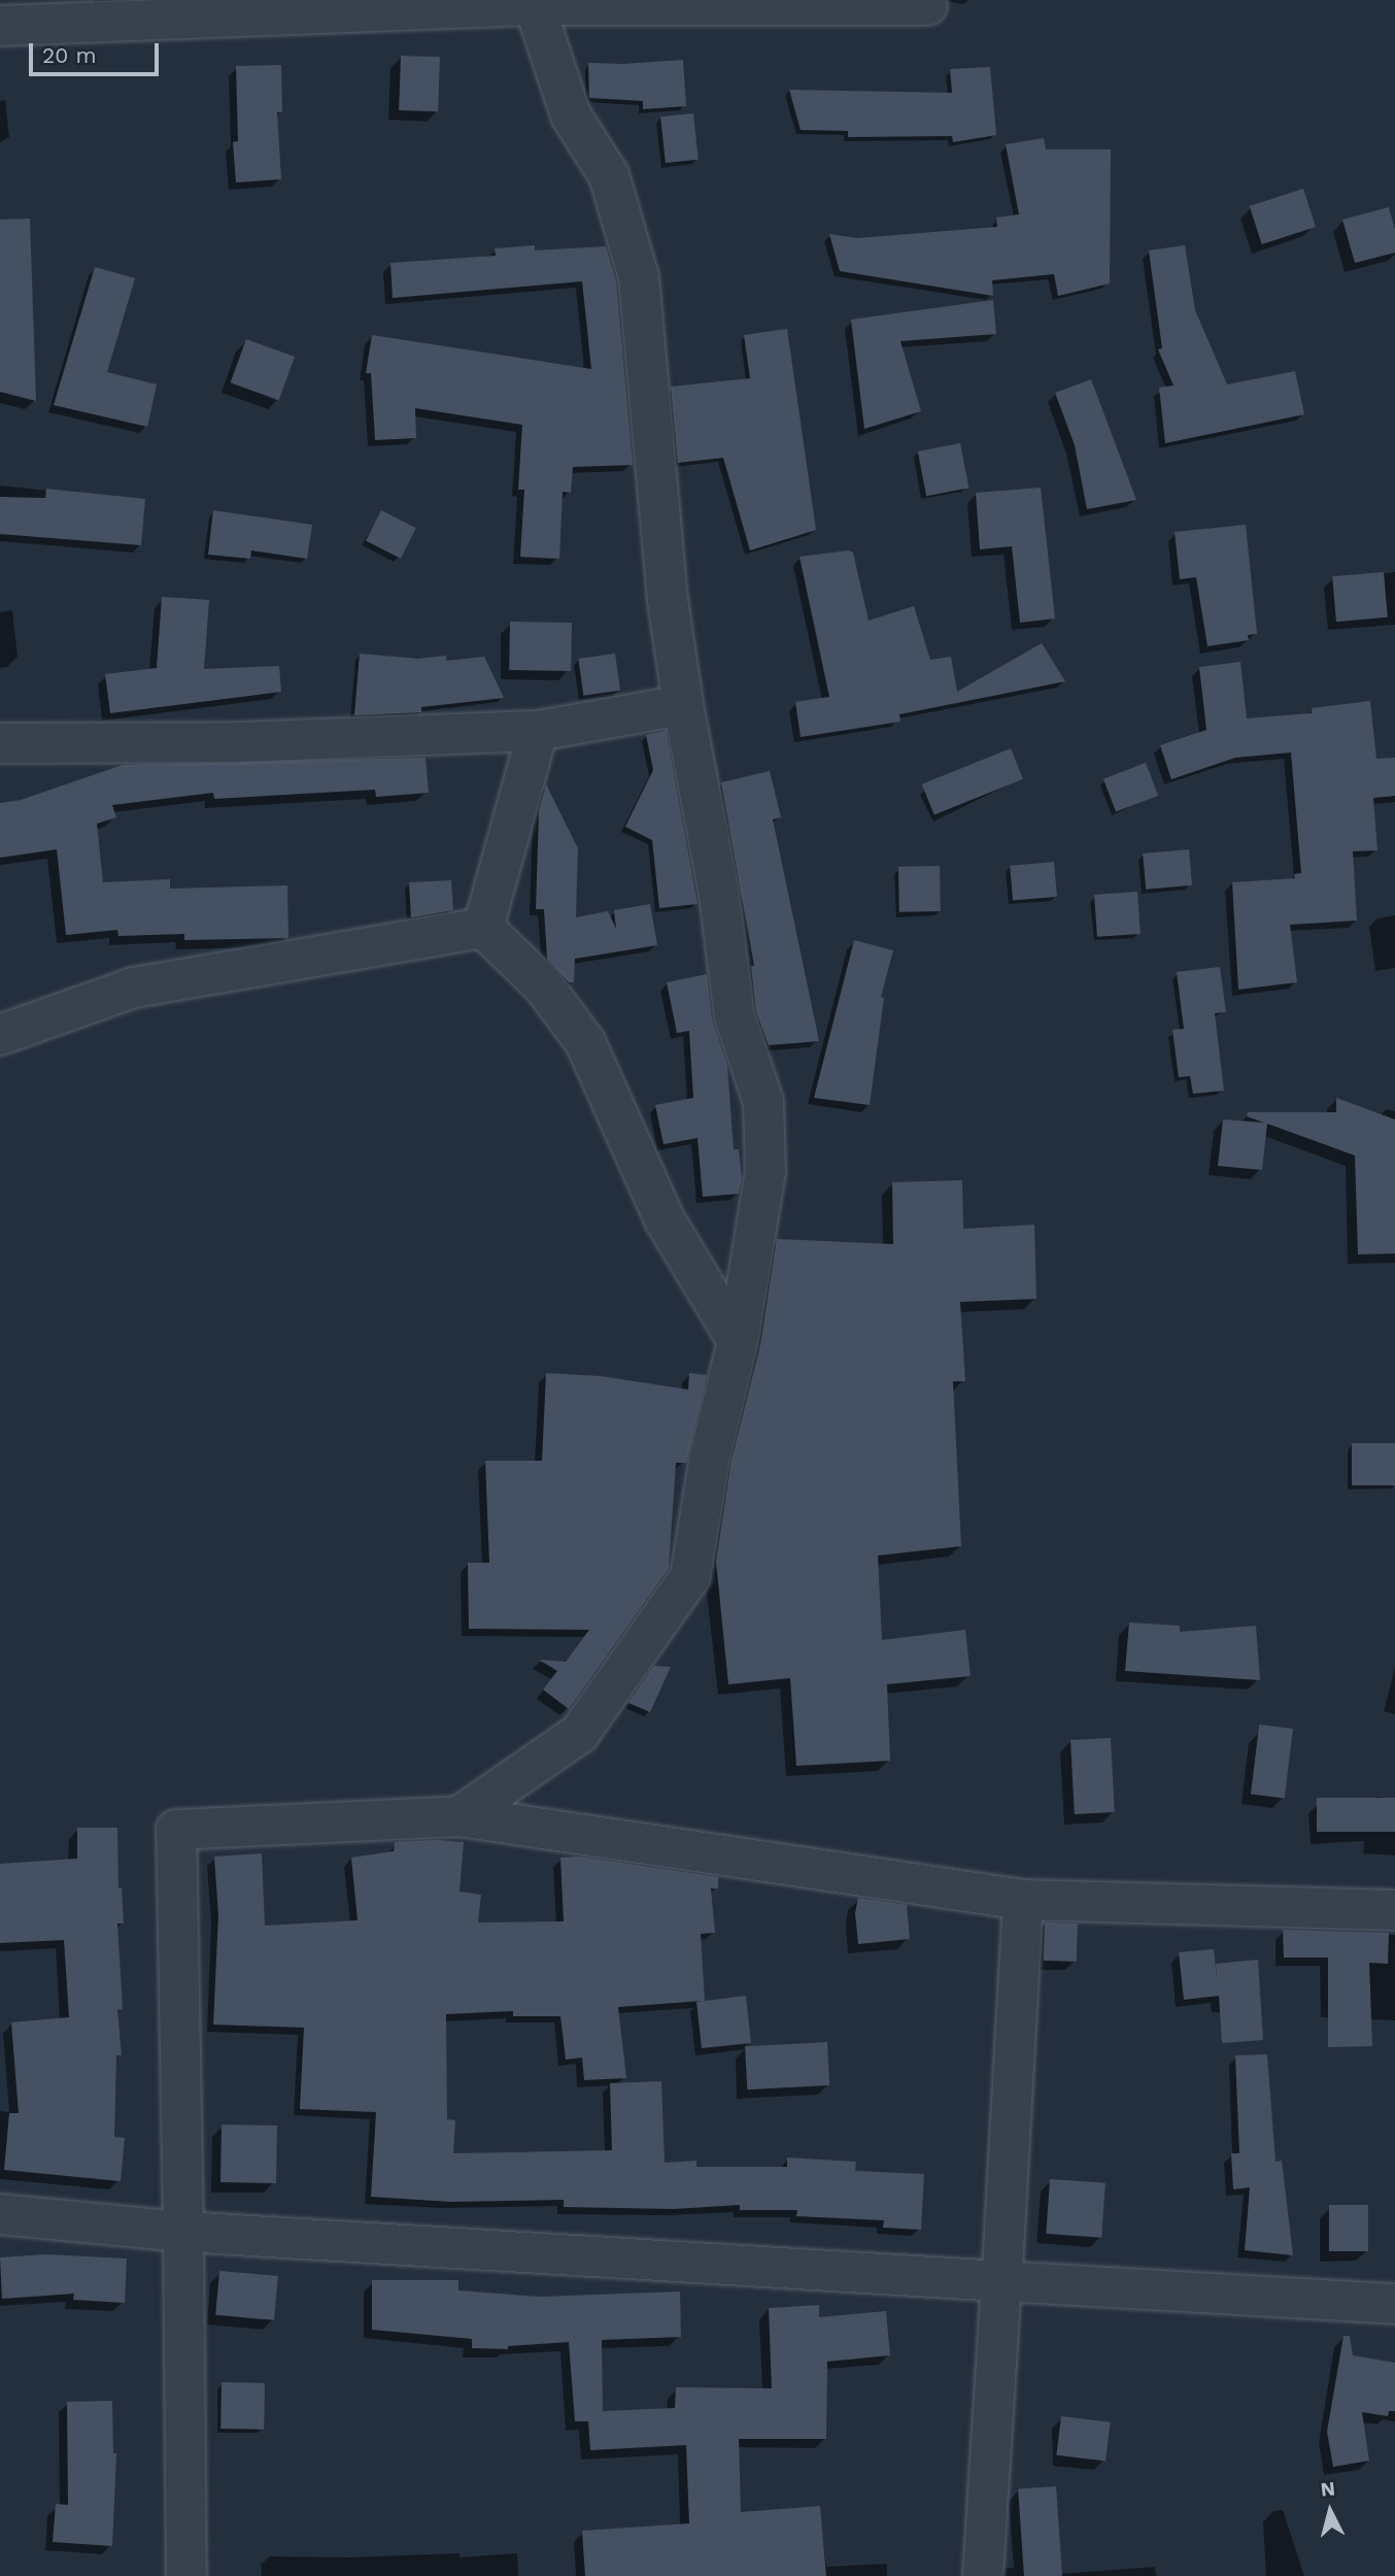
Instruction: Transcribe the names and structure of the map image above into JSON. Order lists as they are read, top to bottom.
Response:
{
  "scale_bar": "20 m",
  "north": "top"
}
